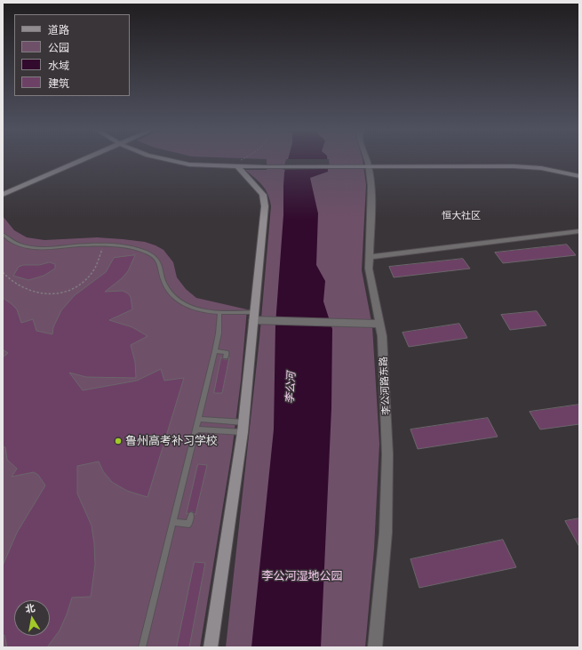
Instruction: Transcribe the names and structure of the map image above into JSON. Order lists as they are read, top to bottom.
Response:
{
  "streets": {
    "street": ["李公河路东路"]
  },
  "districts": ["恒大社区"],
  "water": ["李公河"],
  "parks": ["李公河湿地公园"],
  "places": ["鲁州高考补习学校"],
  "legend": [
    "道路",
    "公园",
    "水域",
    "建筑"
  ],
  "north": "top"
}
